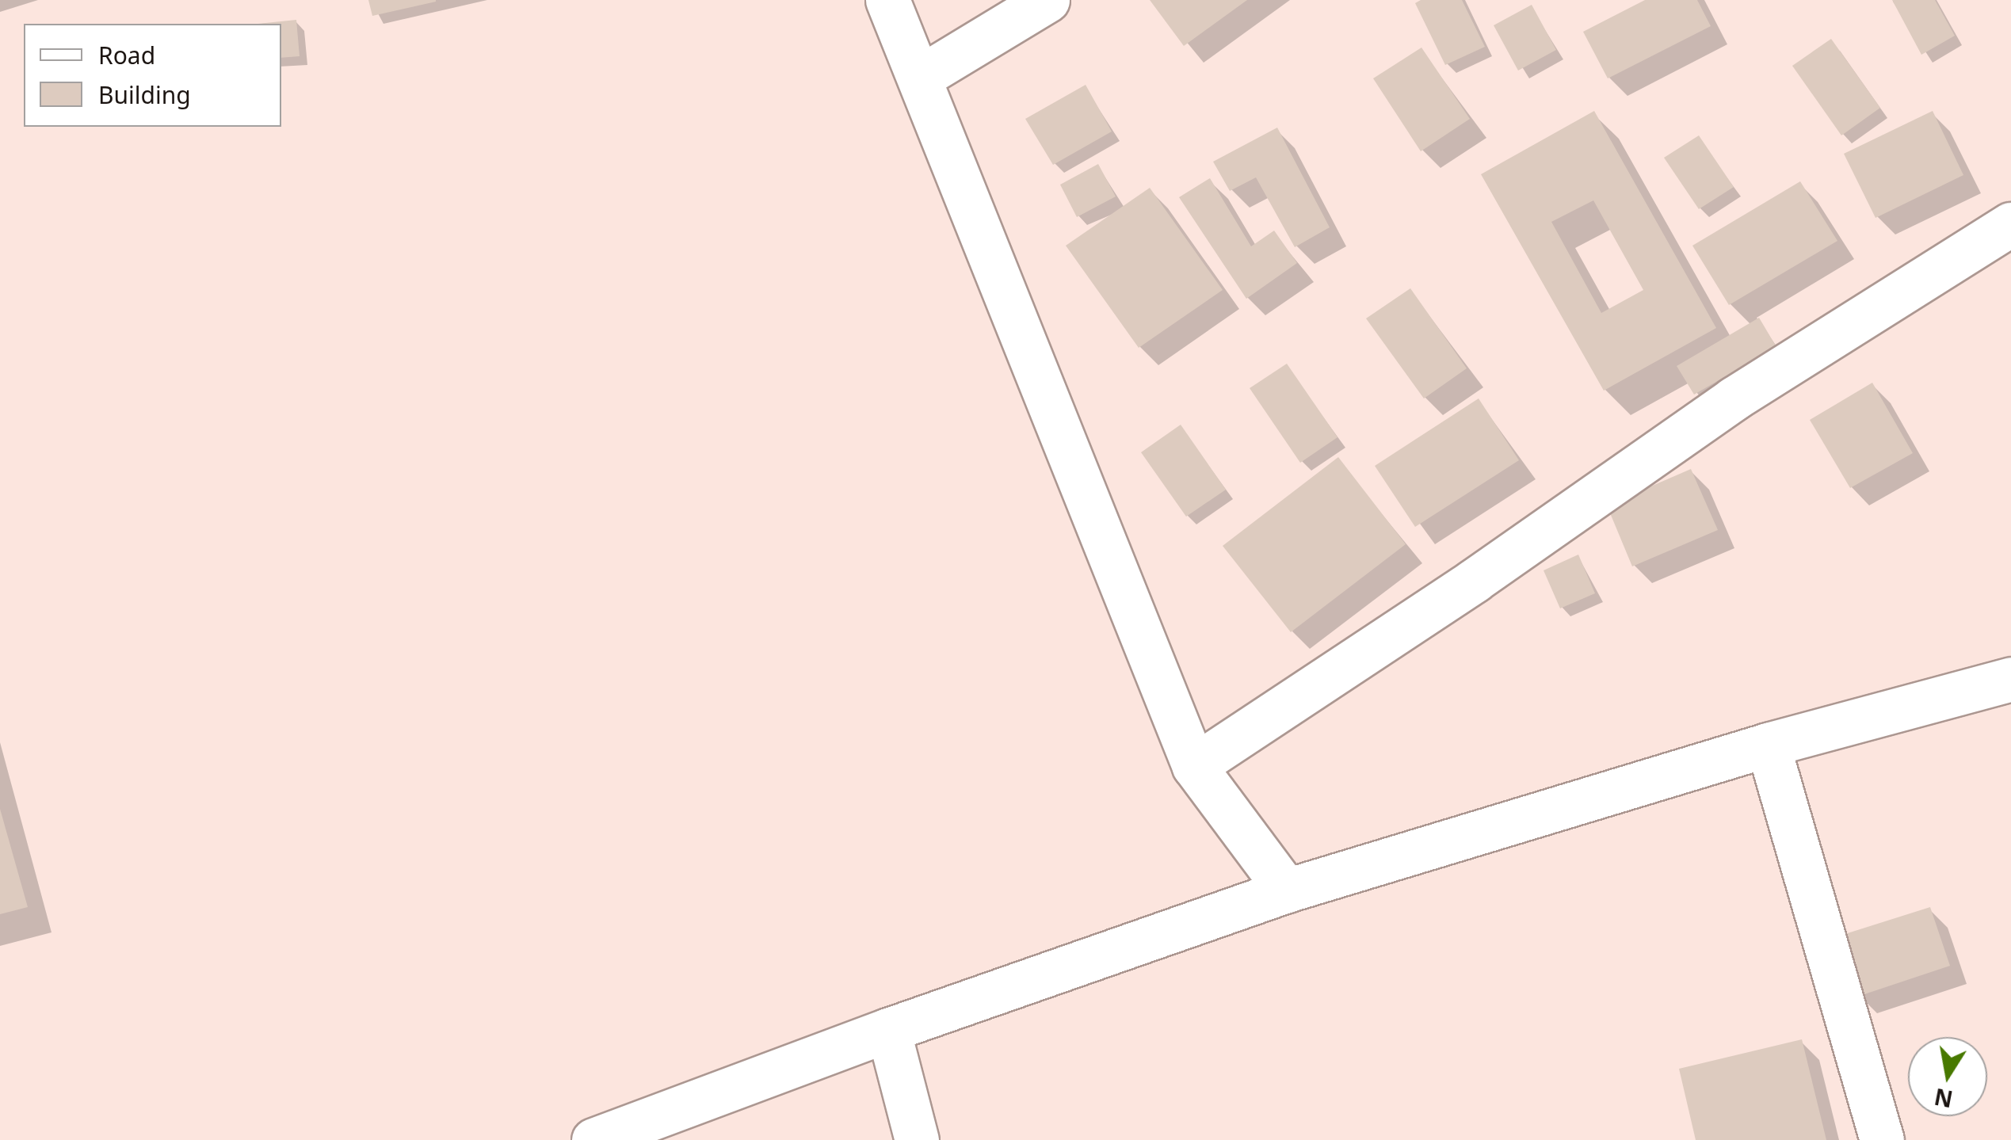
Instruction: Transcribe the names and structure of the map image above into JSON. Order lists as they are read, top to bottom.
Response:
{
  "legend": ["Road", "Building"],
  "north": "bottom"
}
